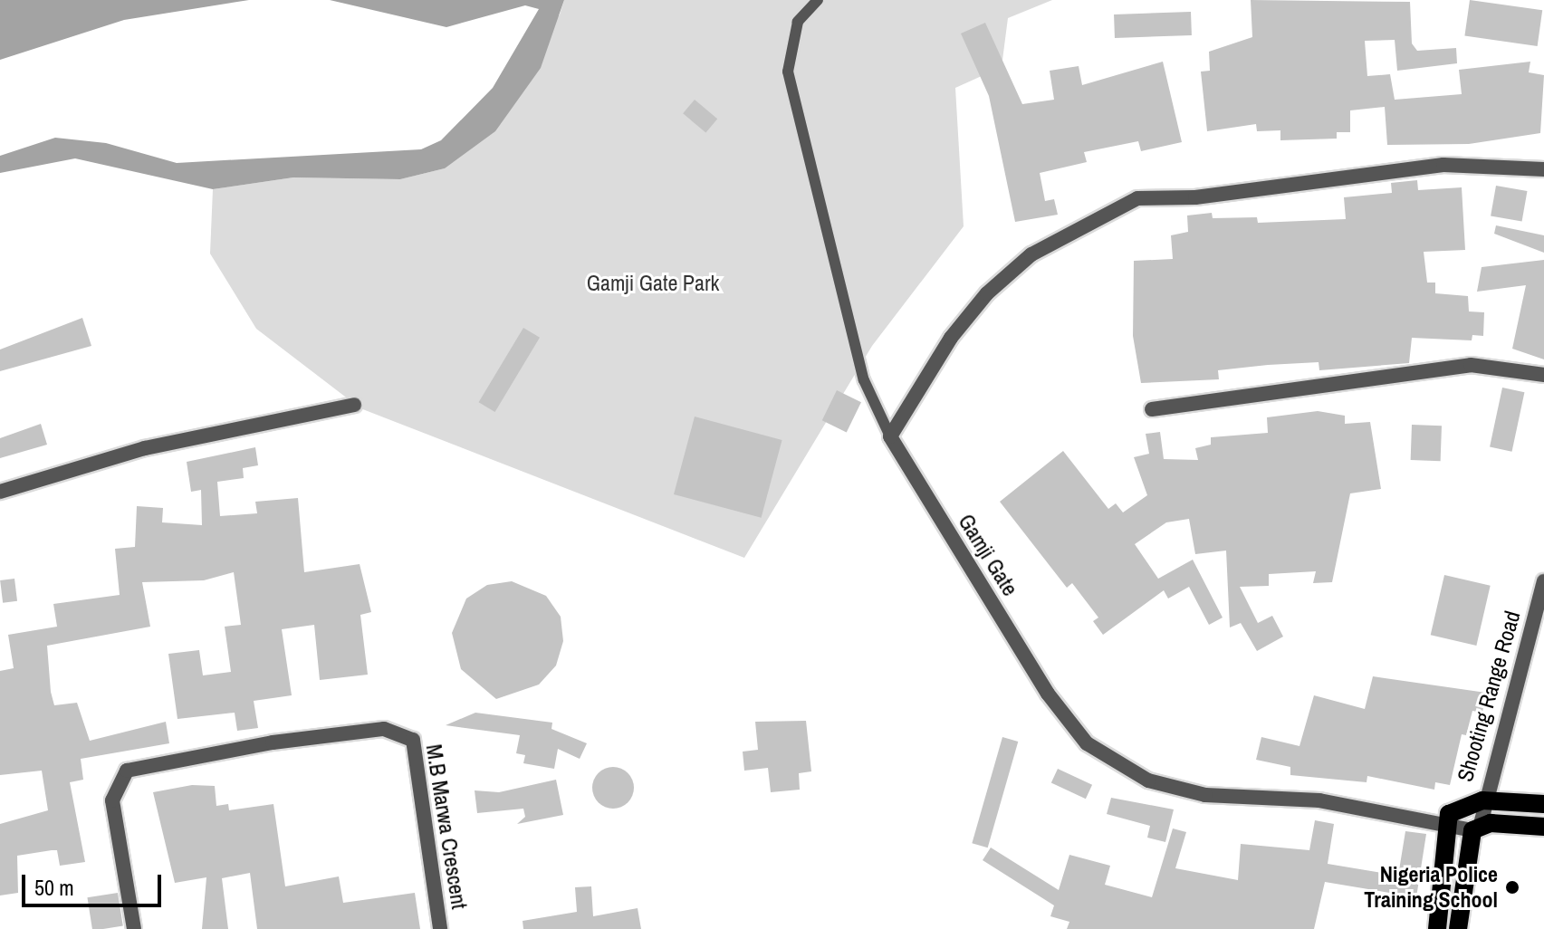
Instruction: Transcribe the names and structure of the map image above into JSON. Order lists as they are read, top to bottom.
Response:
{
  "streets": {
    "street": ["Gamji Gate", "Shooting Range Road", "M.B Marwa Crescent"]
  },
  "crossings": [
    ["Gamji Gate", "Shooting Range Road"]
  ],
  "parks": ["Gamji Gate Park"],
  "places": ["Nigeria Police Training School"],
  "scale_bar": "50 m"
}
